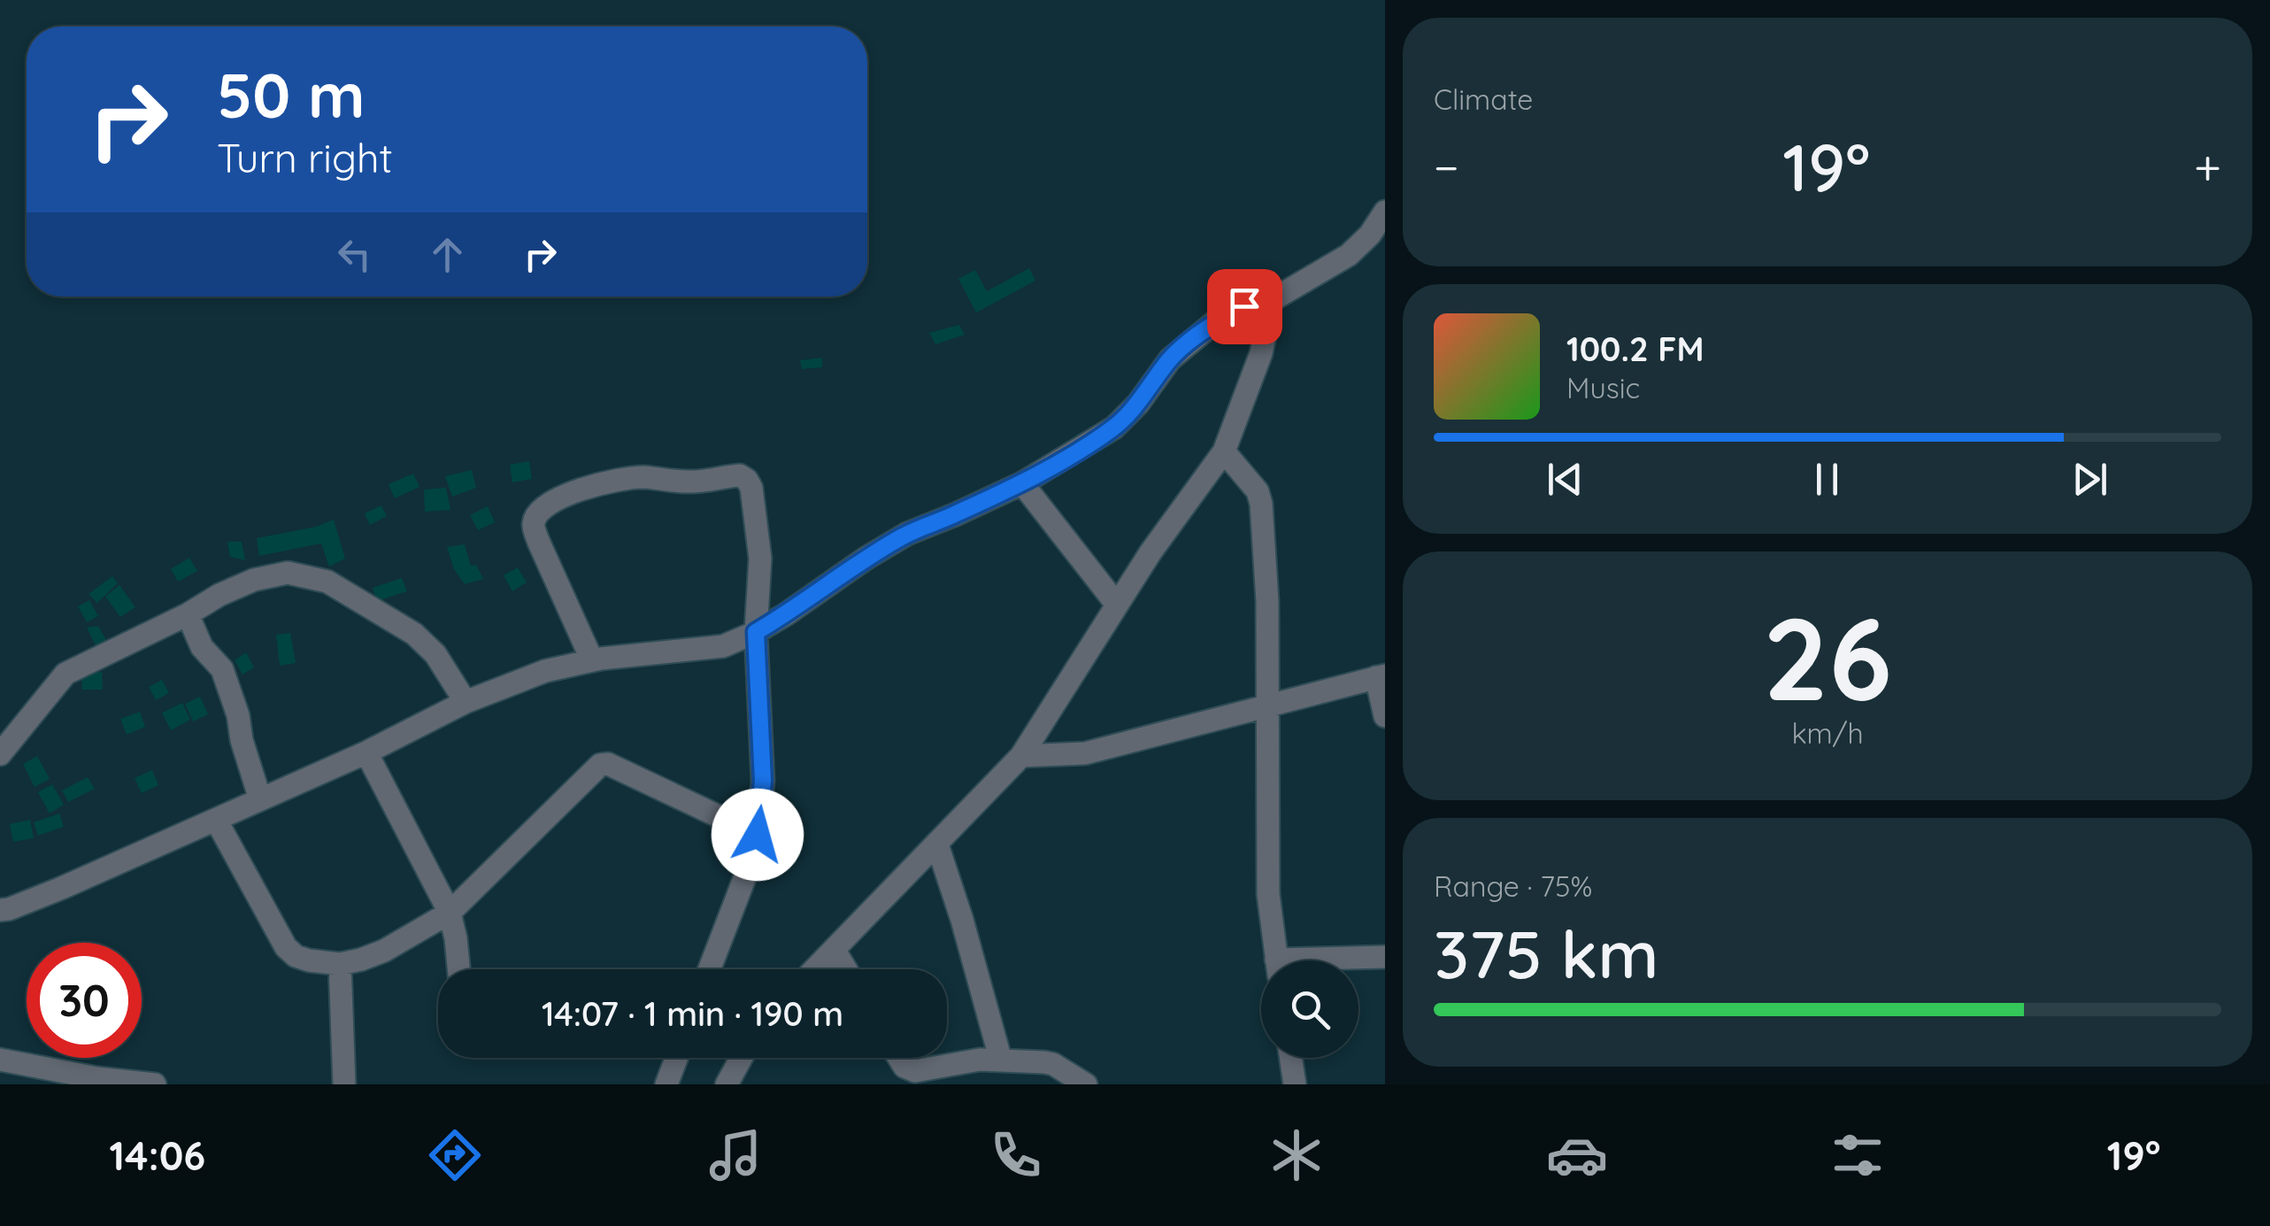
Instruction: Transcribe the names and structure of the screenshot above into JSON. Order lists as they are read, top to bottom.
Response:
{
  "page": {
    "tile": [
      "Climate",
      ["26", "km/h"],
      ["Range · 75%", "375 km"]
    ],
    "turn": ["50 m", "Turn right"],
    "heat": ["−", "19°", "+"],
    "song": ["100.2 FM", "Music"],
    "limit": "30",
    "trip": "14:07 · 1 min · 190 m",
    "tabs": ["14:06", "19°"]
  }
}
